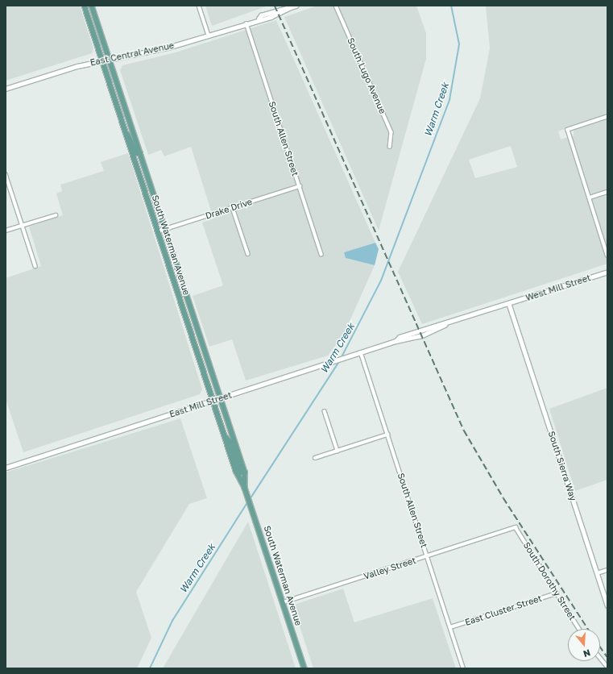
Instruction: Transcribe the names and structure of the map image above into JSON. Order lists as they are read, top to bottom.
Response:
{
  "streets": {
    "main road": ["South Waterman Avenue", "West Mill Street", "East Mill Street"],
    "street": [
      "East Central Avenue",
      "South Lugo Avenue",
      "South Allen Street",
      "Drake Drive",
      "South Sierra Way",
      "Valley Street",
      "South Dorothy Street",
      "East Cluster Street"
    ]
  },
  "crossings": [
    ["East Central Avenue", "South Allen Street"],
    ["East Central Avenue", "South Waterman Avenue"],
    ["South Allen Street", "Drake Drive"],
    ["South Allen Street", "East Mill Street"],
    ["South Allen Street", "Valley Street"],
    ["South Allen Street", "East Cluster Street"],
    ["Drake Drive", "South Waterman Avenue"],
    ["South Waterman Avenue", "East Mill Street"],
    ["South Waterman Avenue", "Valley Street"],
    ["West Mill Street", "East Mill Street"],
    ["West Mill Street", "South Sierra Way"],
    ["East Mill Street", "South Sierra Way"],
    ["Valley Street", "South Dorothy Street"],
    ["South Dorothy Street", "East Cluster Street"]
  ],
  "water": ["Warm Creek"],
  "north": "bottom"
}
